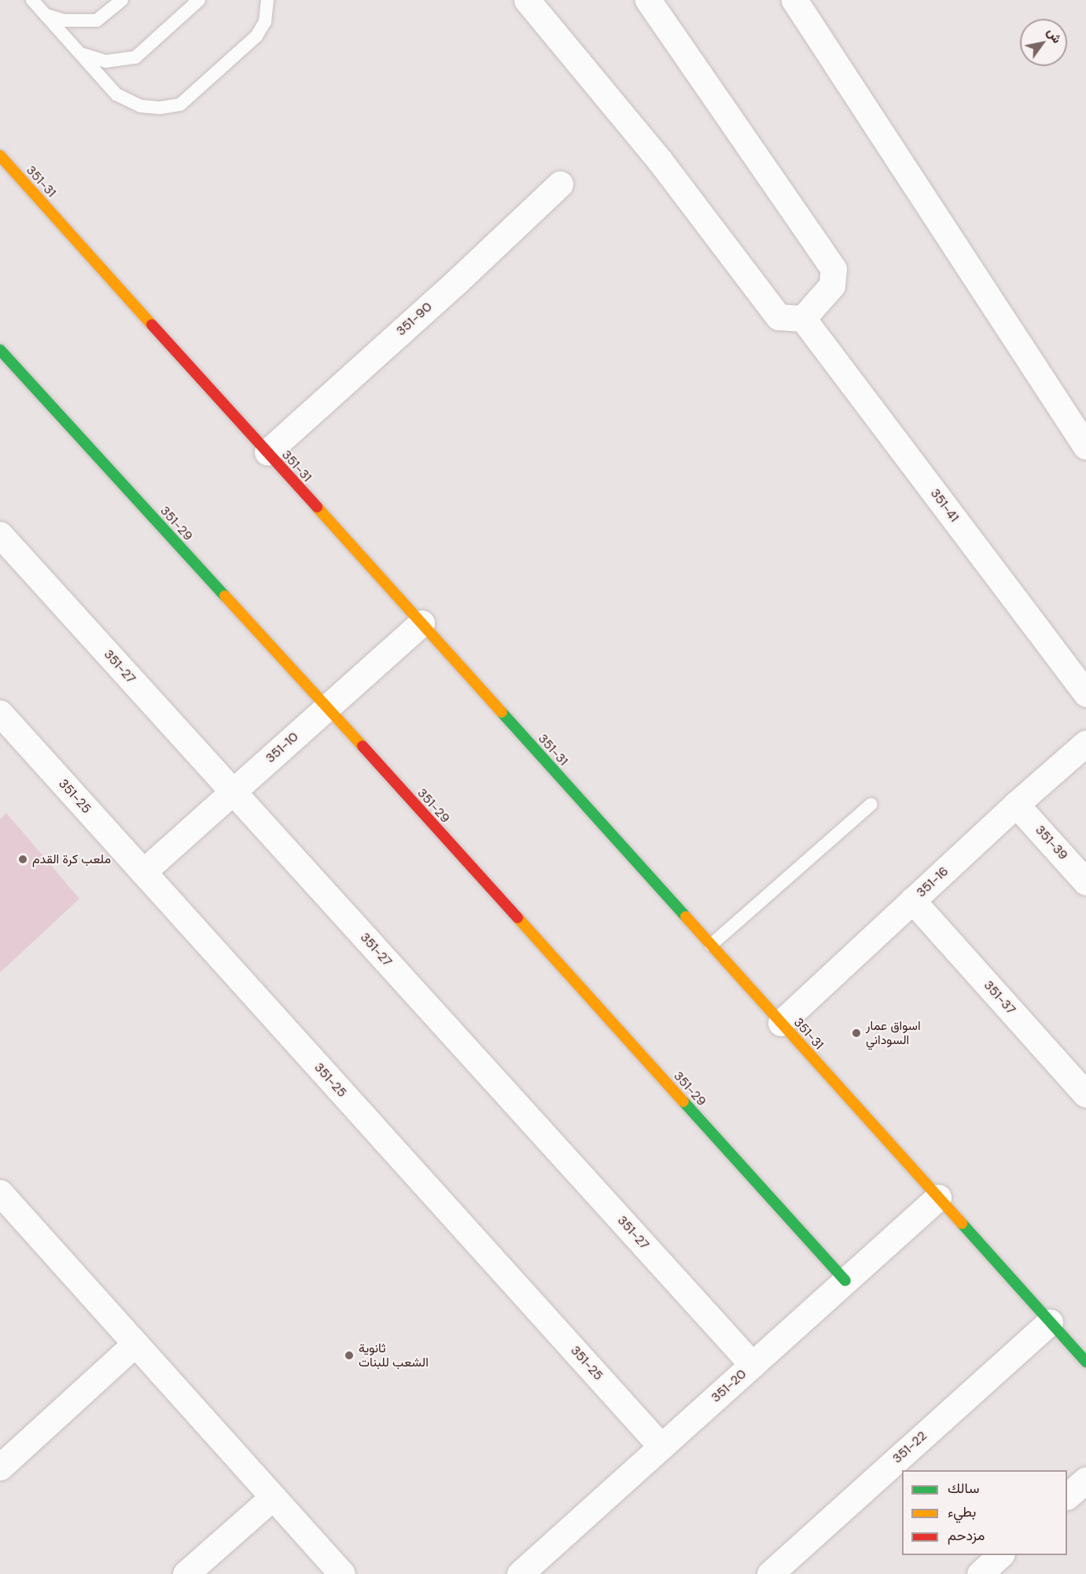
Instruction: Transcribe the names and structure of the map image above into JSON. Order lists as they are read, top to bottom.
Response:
{
  "streets": {
    "street": [
      "351-31",
      "351-90",
      "351-41",
      "351-29",
      "351-27",
      "351-10",
      "351-25",
      "351-39",
      "351-16",
      "351-37",
      "351-20",
      "351-22"
    ]
  },
  "crossings": [
    ["351-31", "351-90"],
    ["351-31", "351-10"],
    ["351-31", "351-16"],
    ["351-31", "351-20"],
    ["351-31", "351-22"],
    ["351-29", "351-10"],
    ["351-29", "351-20"],
    ["351-27", "351-10"],
    ["351-27", "351-20"],
    ["351-10", "351-25"],
    ["351-25", "351-20"],
    ["351-39", "351-16"],
    ["351-16", "351-37"]
  ],
  "places": ["ملعب كرة القدم", "اسواق عمار السوداني", "ثانوية الشعب للبنات"],
  "legend": ["سالك", "بطيء", "مزدحم"],
  "north": "top right"
}
